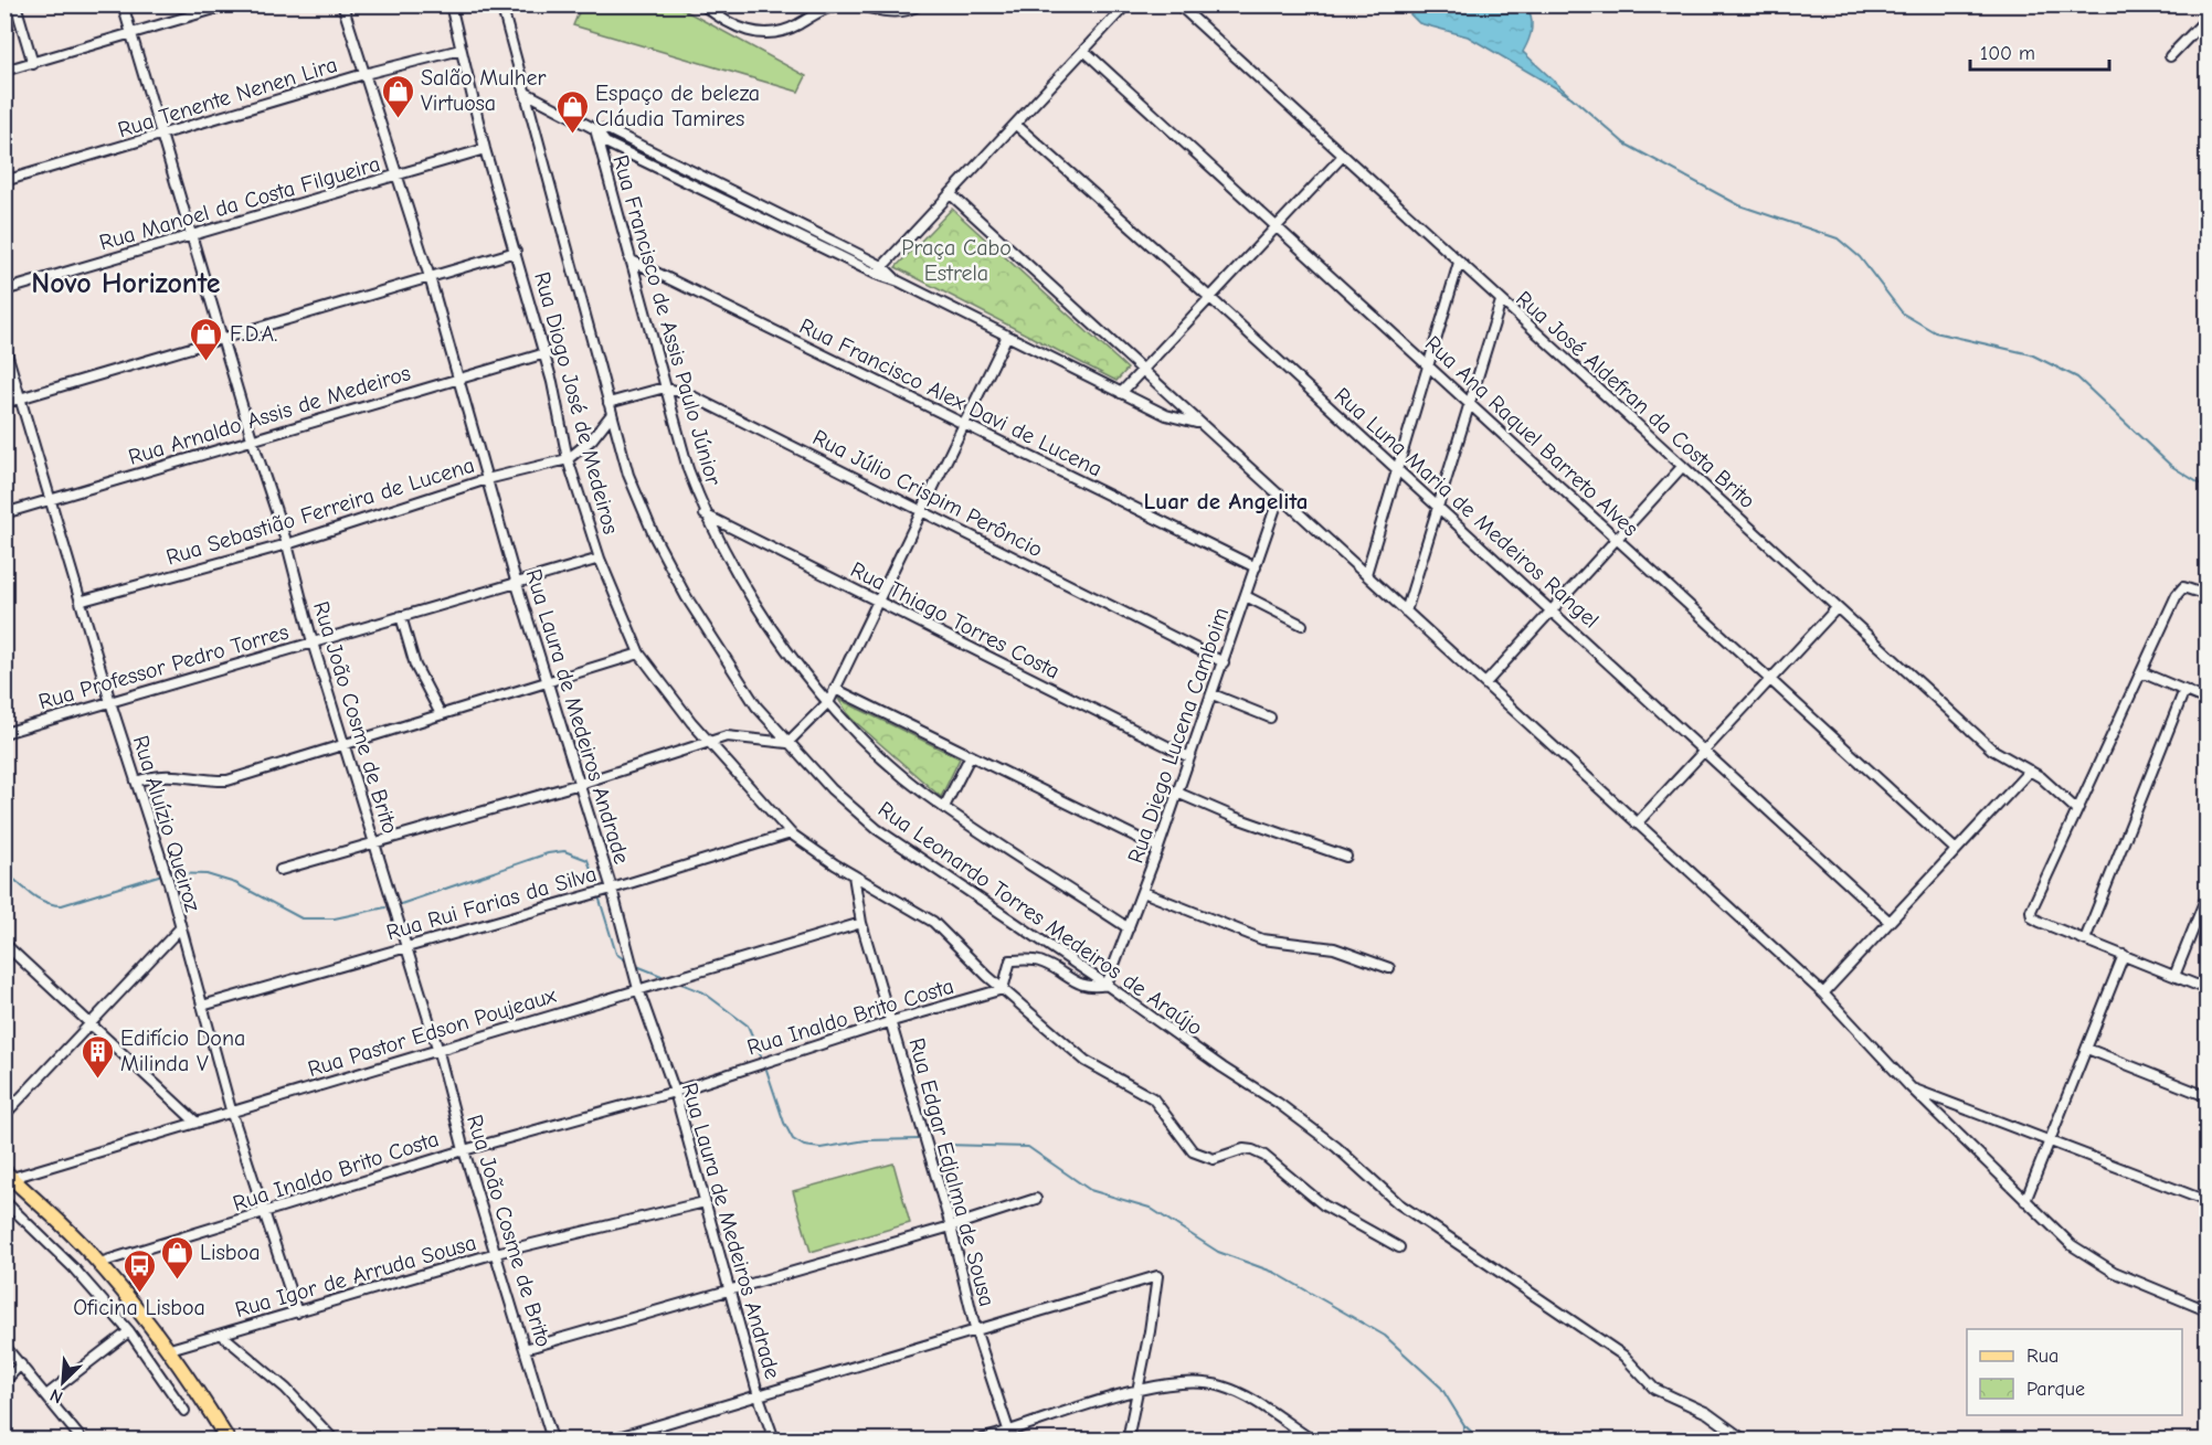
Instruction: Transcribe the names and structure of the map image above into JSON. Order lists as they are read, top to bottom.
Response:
{
  "streets": {
    "street": [
      "Rua Tenente Nenen Lira",
      "Rua Manoel da Costa Filgueira",
      "Rua Francisco de Assis Paulo Júnior",
      "Rua Francisco Alex Davi de Lucena",
      "Rua José Aldefran da Costa Brito",
      "Rua Diogo José de Medeiros",
      "Rua Arnaldo Assis de Medeiros",
      "Rua Ana Raquel Barreto Alves",
      "Rua Júlio Crispim Perôncio",
      "Rua Luna Maria de Medeiros Rangel",
      "Rua Sebastião Ferreira de Lucena",
      "Rua Thiago Torres Costa",
      "Rua Professor Pedro Torres",
      "Rua Laura de Medeiros Andrade",
      "Rua João Cosme de Brito",
      "Rua Diego Lucena Camboim",
      "Rua Aluízio Queiroz",
      "Rua Rui Farias da Silva",
      "Rua Leonardo Torres Medeiros de Araújo",
      "Rua Inaldo Brito Costa",
      "Rua Pastor Edson Poujeaux",
      "Rua Edgar Edjalma de Sousa",
      "Rua Igor de Arruda Sousa"
    ]
  },
  "crossings": [
    ["Rua Tenente Nenen Lira", "Rua Diogo José de Medeiros"],
    ["Rua Tenente Nenen Lira", "Rua Laura de Medeiros Andrade"],
    ["Rua Tenente Nenen Lira", "Rua João Cosme de Brito"],
    ["Rua Manoel da Costa Filgueira", "Rua Diogo José de Medeiros"],
    ["Rua Manoel da Costa Filgueira", "Rua Laura de Medeiros Andrade"],
    ["Rua Manoel da Costa Filgueira", "Rua João Cosme de Brito"],
    ["Rua Francisco de Assis Paulo Júnior", "Rua Francisco Alex Davi de Lucena"],
    ["Rua Francisco de Assis Paulo Júnior", "Rua Júlio Crispim Perôncio"],
    ["Rua Francisco de Assis Paulo Júnior", "Rua Thiago Torres Costa"],
    ["Rua Francisco de Assis Paulo Júnior", "Rua Diego Lucena Camboim"],
    ["Rua Francisco Alex Davi de Lucena", "Rua Diego Lucena Camboim"],
    ["Rua Diogo José de Medeiros", "Rua Arnaldo Assis de Medeiros"],
    ["Rua Diogo José de Medeiros", "Rua Sebastião Ferreira de Lucena"],
    ["Rua Diogo José de Medeiros", "Rua Professor Pedro Torres"],
    ["Rua Diogo José de Medeiros", "Rua Rui Farias da Silva"],
    ["Rua Diogo José de Medeiros", "Rua Inaldo Brito Costa"],
    ["Rua Diogo José de Medeiros", "Rua Edgar Edjalma de Sousa"],
    ["Rua Arnaldo Assis de Medeiros", "Rua Laura de Medeiros Andrade"],
    ["Rua Arnaldo Assis de Medeiros", "Rua João Cosme de Brito"],
    ["Rua Arnaldo Assis de Medeiros", "Rua Aluízio Queiroz"],
    ["Rua Júlio Crispim Perôncio", "Rua Diego Lucena Camboim"],
    ["Rua Sebastião Ferreira de Lucena", "Rua Laura de Medeiros Andrade"],
    ["Rua Sebastião Ferreira de Lucena", "Rua João Cosme de Brito"],
    ["Rua Sebastião Ferreira de Lucena", "Rua Aluízio Queiroz"],
    ["Rua Thiago Torres Costa", "Rua Diego Lucena Camboim"],
    ["Rua Professor Pedro Torres", "Rua Laura de Medeiros Andrade"],
    ["Rua Professor Pedro Torres", "Rua João Cosme de Brito"],
    ["Rua Professor Pedro Torres", "Rua Aluízio Queiroz"],
    ["Rua Laura de Medeiros Andrade", "Rua Rui Farias da Silva"],
    ["Rua Laura de Medeiros Andrade", "Rua Inaldo Brito Costa"],
    ["Rua Laura de Medeiros Andrade", "Rua Pastor Edson Poujeaux"],
    ["Rua Laura de Medeiros Andrade", "Rua Igor de Arruda Sousa"],
    ["Rua João Cosme de Brito", "Rua Rui Farias da Silva"],
    ["Rua João Cosme de Brito", "Rua Inaldo Brito Costa"],
    ["Rua João Cosme de Brito", "Rua Pastor Edson Poujeaux"],
    ["Rua João Cosme de Brito", "Rua Igor de Arruda Sousa"],
    ["Rua Diego Lucena Camboim", "Rua Leonardo Torres Medeiros de Araújo"],
    ["Rua Aluízio Queiroz", "Rua Rui Farias da Silva"],
    ["Rua Aluízio Queiroz", "Rua Inaldo Brito Costa"],
    ["Rua Aluízio Queiroz", "Rua Pastor Edson Poujeaux"],
    ["Rua Aluízio Queiroz", "Rua Igor de Arruda Sousa"],
    ["Rua Inaldo Brito Costa", "Rua Edgar Edjalma de Sousa"],
    ["Rua Pastor Edson Poujeaux", "Rua Edgar Edjalma de Sousa"]
  ],
  "districts": ["Novo Horizonte", "Luar de Angelita"],
  "parks": ["Praça Cabo Estrela"],
  "places": {
    "shop": [
      "Salão Mulher Virtuosa",
      "Espaço de beleza Cláudia Tamires",
      "F.D.A.",
      "Lisboa"
    ],
    "building": ["Edifício Dona Milinda V"],
    "bus stop": ["Oficina Lisboa"]
  },
  "legend": ["Rua", "Parque"],
  "scale_bar": "100 m",
  "north": "bottom left"
}
